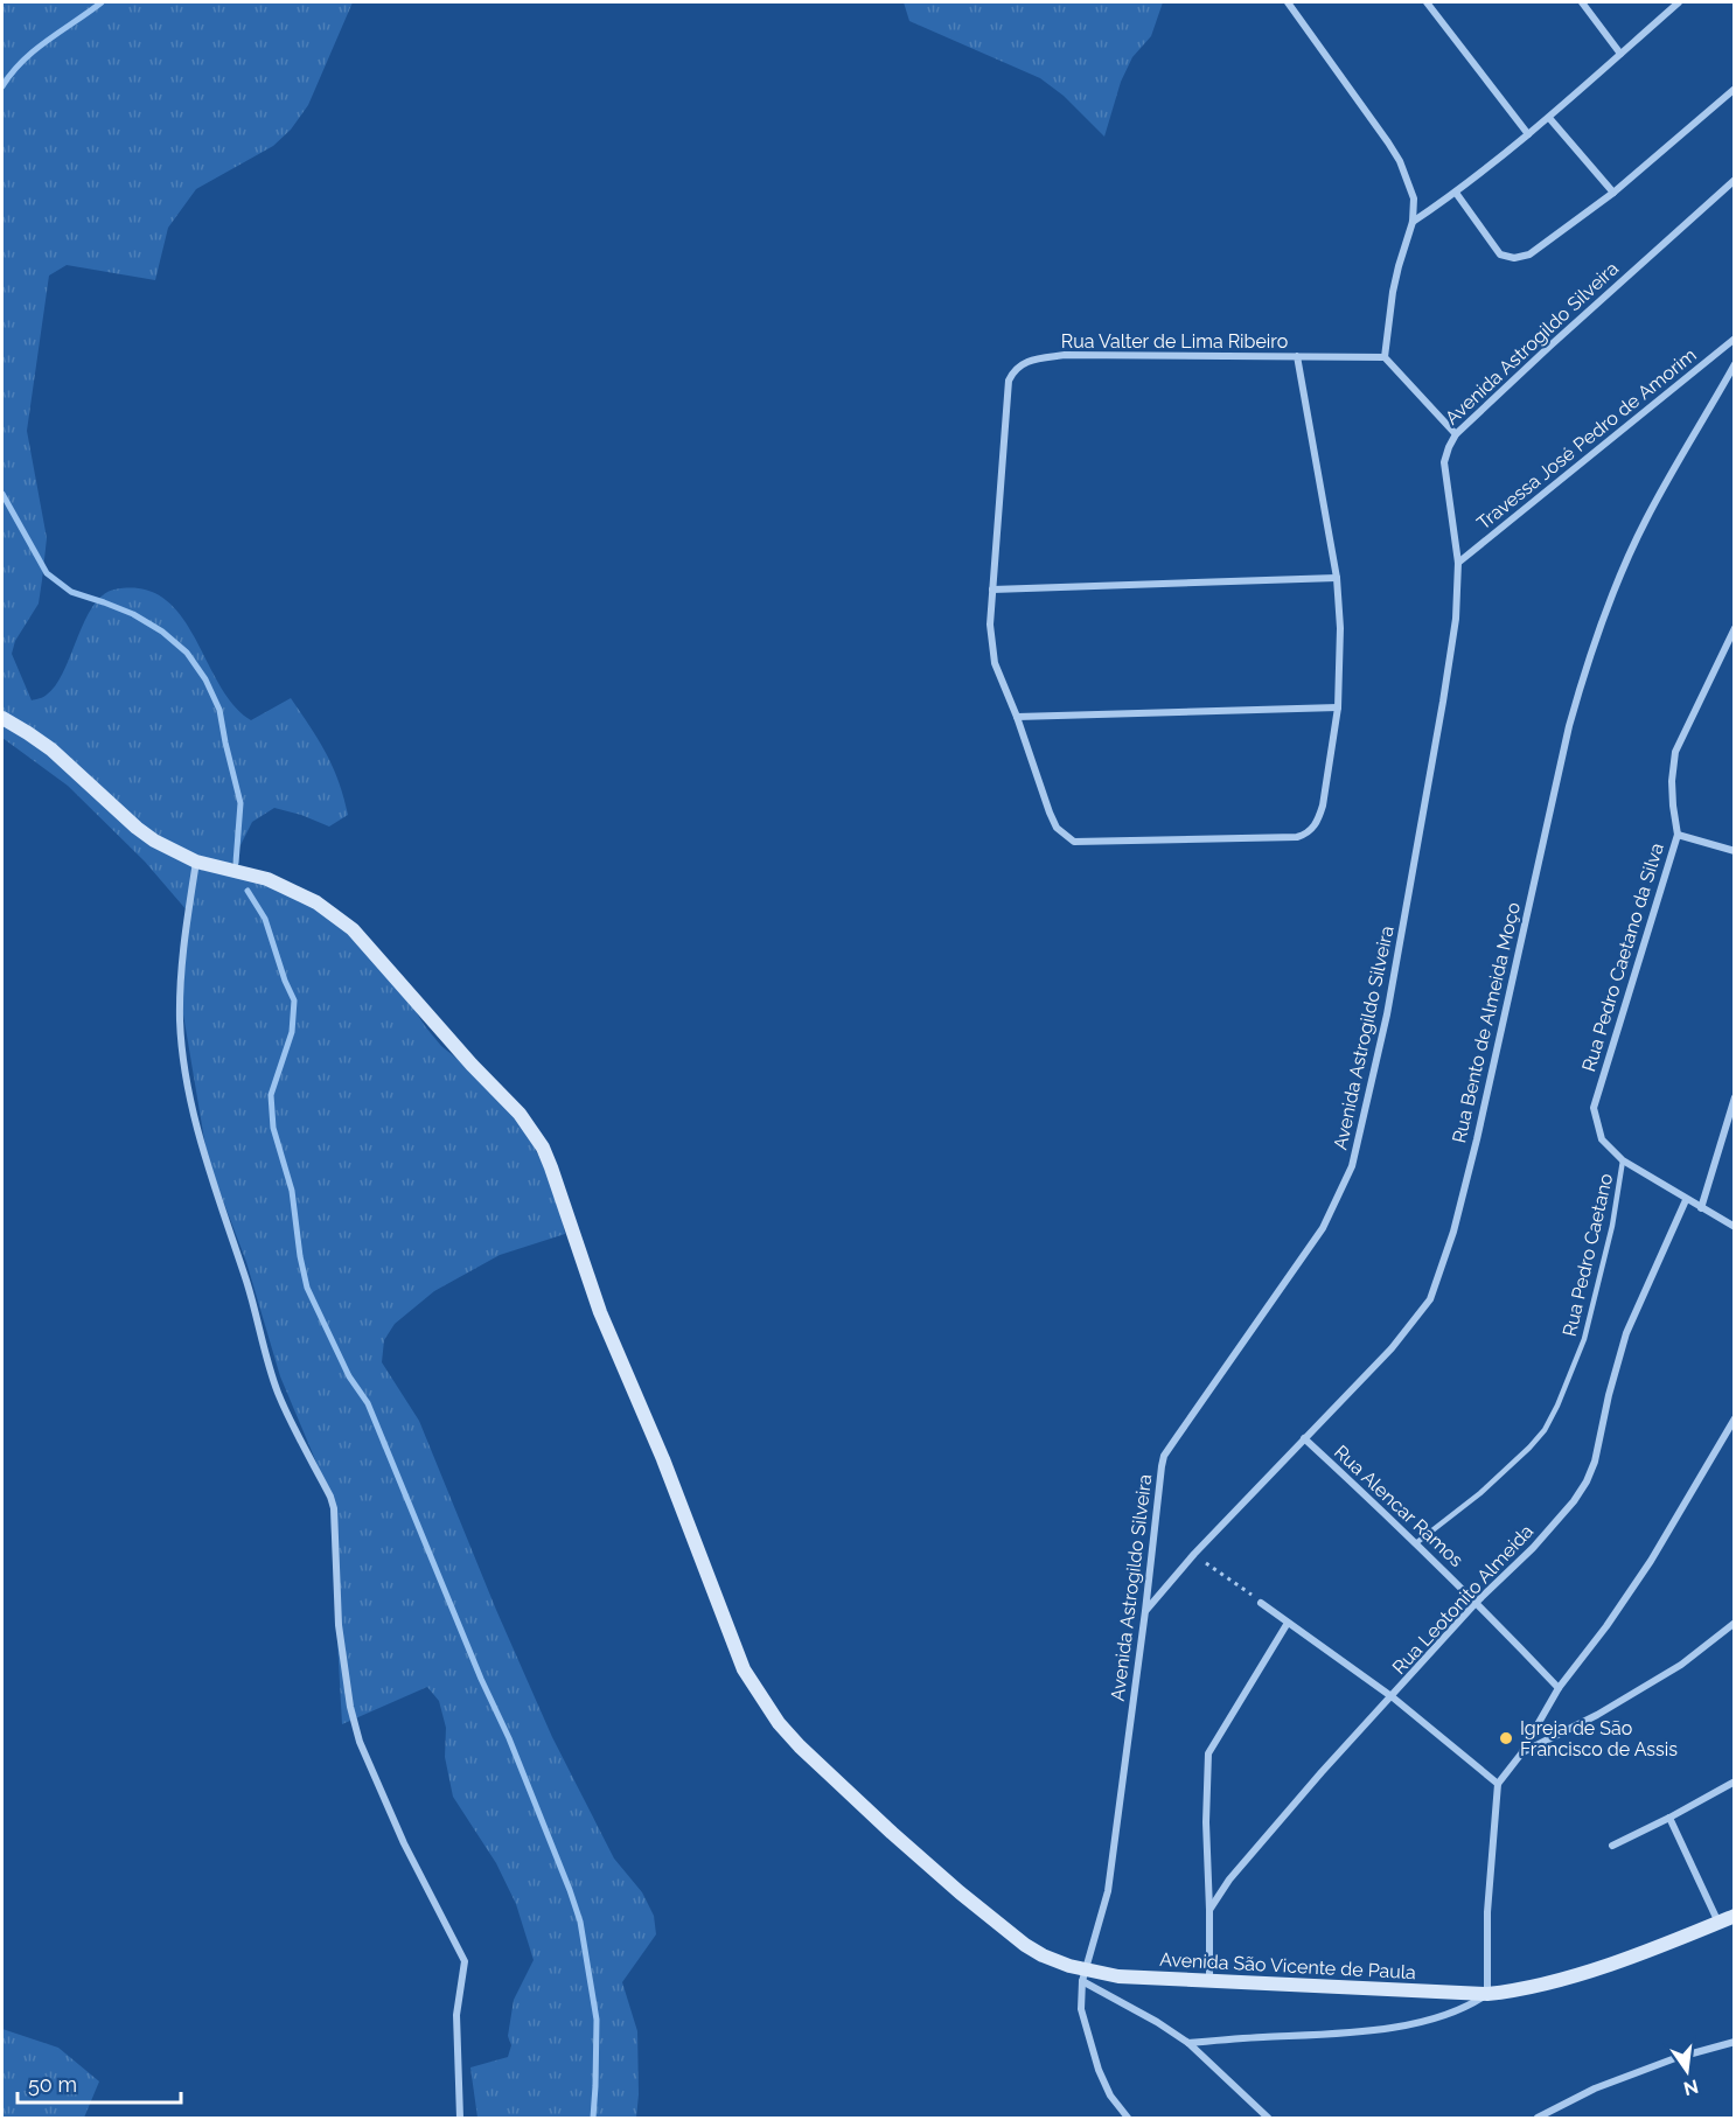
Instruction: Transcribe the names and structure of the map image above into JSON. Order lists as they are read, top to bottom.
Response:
{
  "streets": {
    "street": [
      "Rua Valter de Lima Ribeiro",
      "Avenida Astrogildo Silveira",
      "Travessa José Pedro de Amorim",
      "Rua Pedro Caetano da Silva",
      "Rua Bento de Almeida Moço",
      "Rua Alencar Ramos",
      "Rua Leotonito Almeida",
      "Avenida São Vicente de Paula"
    ],
    "lane": ["Rua Pedro Caetano"]
  },
  "crossings": [
    ["Avenida Astrogildo Silveira", "Travessa José Pedro de Amorim"],
    ["Avenida Astrogildo Silveira", "Rua Bento de Almeida Moço"],
    ["Avenida Astrogildo Silveira", "Avenida São Vicente de Paula"],
    ["Rua Pedro Caetano da Silva", "Rua Pedro Caetano"],
    ["Rua Bento de Almeida Moço", "Rua Alencar Ramos"],
    ["Rua Pedro Caetano", "Rua Alencar Ramos"],
    ["Rua Alencar Ramos", "Rua Leotonito Almeida"]
  ],
  "places": ["Igreja de São Francisco de Assis"],
  "scale_bar": "50 m",
  "north": "bottom"
}
